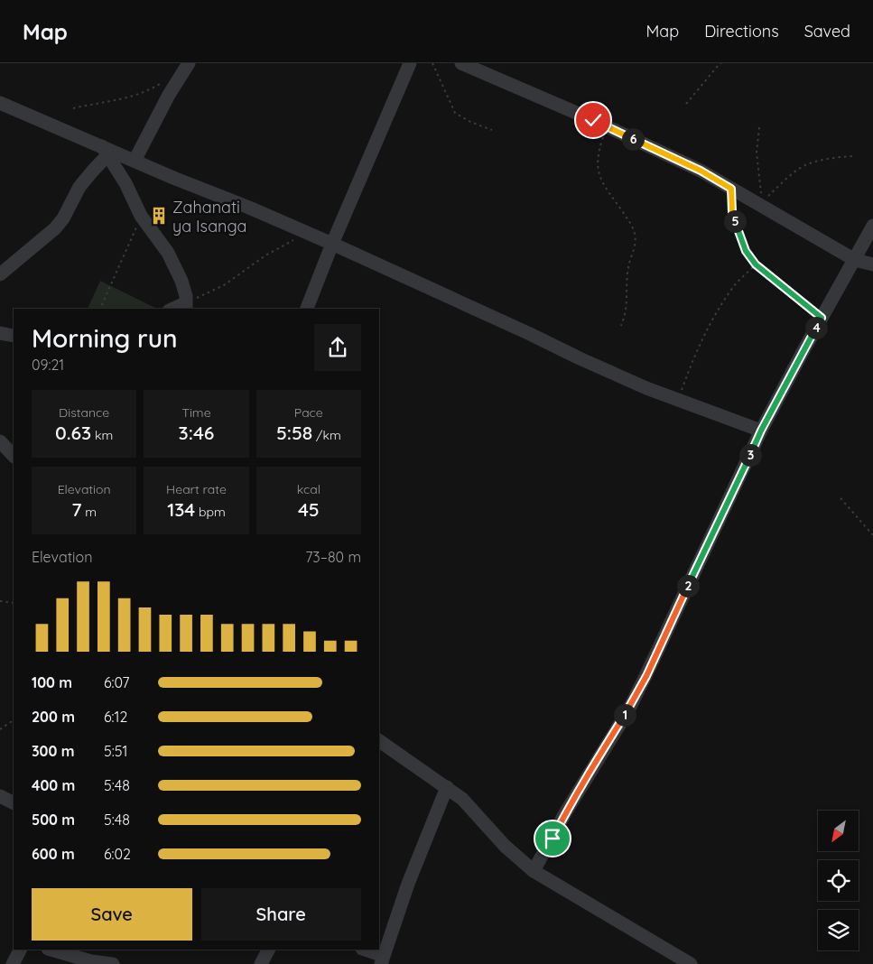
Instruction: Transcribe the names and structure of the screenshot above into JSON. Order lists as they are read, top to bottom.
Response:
{
  "places": {
    "building": ["Zahanati ya Isanga"]
  },
  "north": "bottom left",
  "page": {
    "header": "Map",
    "nav": ["Map", "Directions", "Saved"],
    "pins": [
      "6",
      "5",
      "4",
      "3",
      "2",
      "1"
    ],
    "heading": ["Morning run", "09:21"],
    "stats": [
      ["Distance", "0.63 km"],
      ["Time", "3:46"],
      ["Pace", "5:58 /km"],
      ["Elevation", "7 m"],
      ["Heart rate", "134 bpm"],
      ["kcal", "45"]
    ],
    "chart": ["Elevation", "73–80 m"],
    "list": [
      {
        "name": "100 m",
        "note": "6:07"
      },
      {
        "name": "200 m",
        "note": "6:12"
      },
      {
        "name": "300 m",
        "note": "5:51"
      },
      {
        "name": "400 m",
        "note": "5:48"
      },
      {
        "name": "500 m",
        "note": "5:48"
      },
      {
        "name": "600 m",
        "note": "6:02"
      }
    ],
    "buttons": ["Save", "Share"]
  }
}
